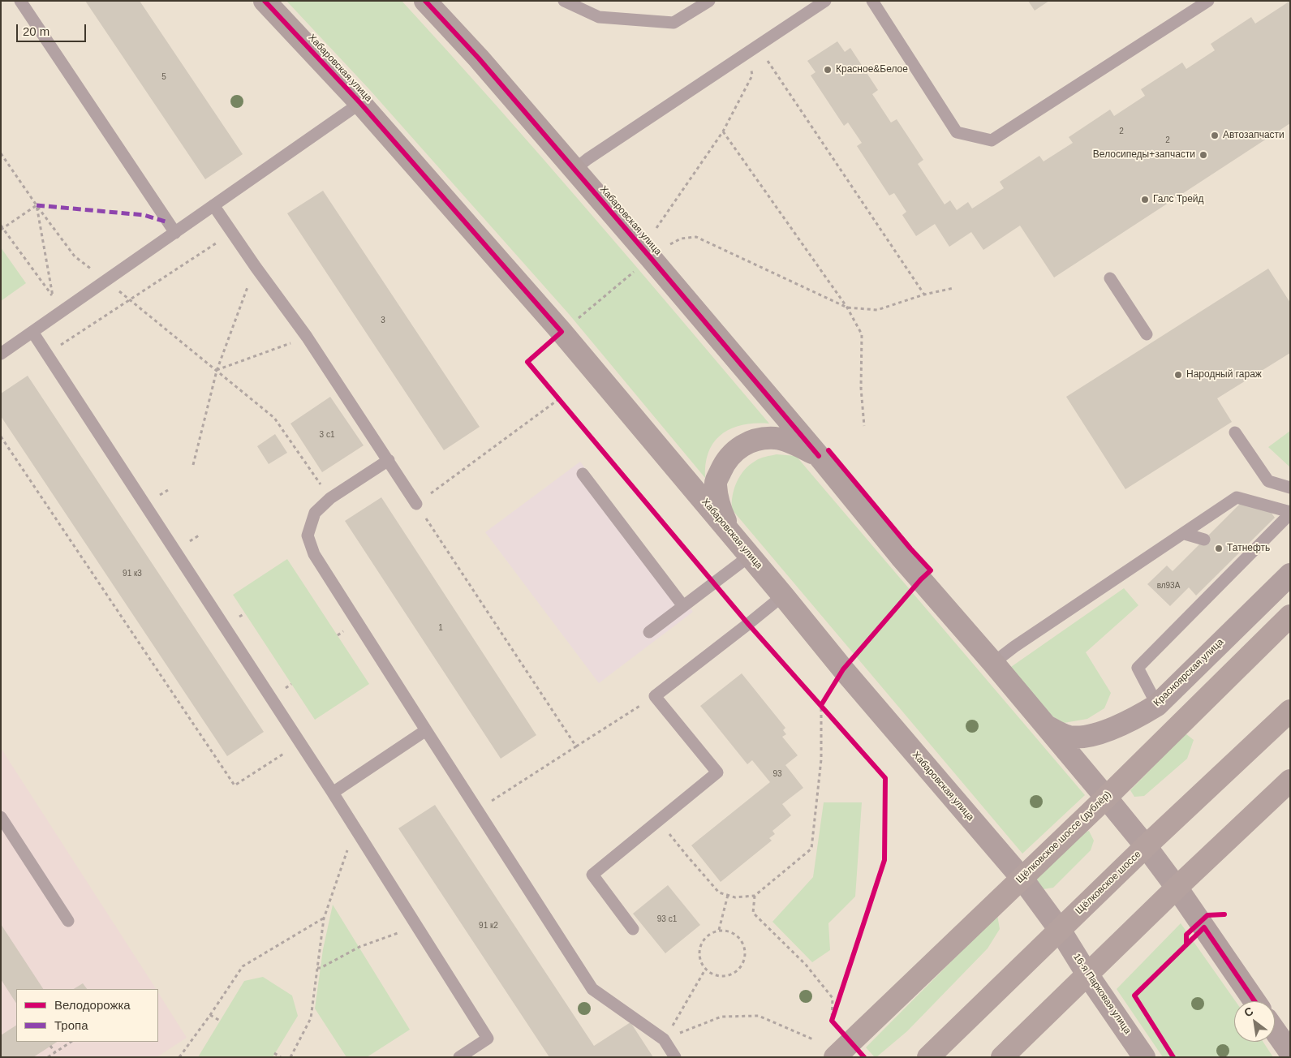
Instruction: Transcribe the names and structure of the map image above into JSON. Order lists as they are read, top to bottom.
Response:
{
  "streets": {
    "main road": [
      "Хабаровская улица",
      "Красноярская улица",
      "Щёлковское шоссе (дублёр)",
      "Щёлковское шоссе",
      "16-я Парковая улица"
    ]
  },
  "crossings": [
    ["Хабаровская улица", "Красноярская улица"],
    ["Хабаровская улица", "Щёлковское шоссе (дублёр)"],
    ["Хабаровская улица", "Щёлковское шоссе"],
    ["Хабаровская улица", "16-я Парковая улица"],
    ["Щёлковское шоссе", "16-я Парковая улица"]
  ],
  "places": [
    "Красное&Белое",
    "Автозапчасти",
    "Велосипеды+запчасти",
    "Галс Трейд",
    "Народный гараж",
    "Татнефть"
  ],
  "house_numbers": [
    "5",
    "2",
    "2",
    "3",
    "3 с1",
    "91 к3",
    "вл93A",
    "1",
    "93",
    "93 с1",
    "91 к2"
  ],
  "legend": ["Велодорожка", "Тропа"],
  "scale_bar": "20 m",
  "north": "top left"
}
